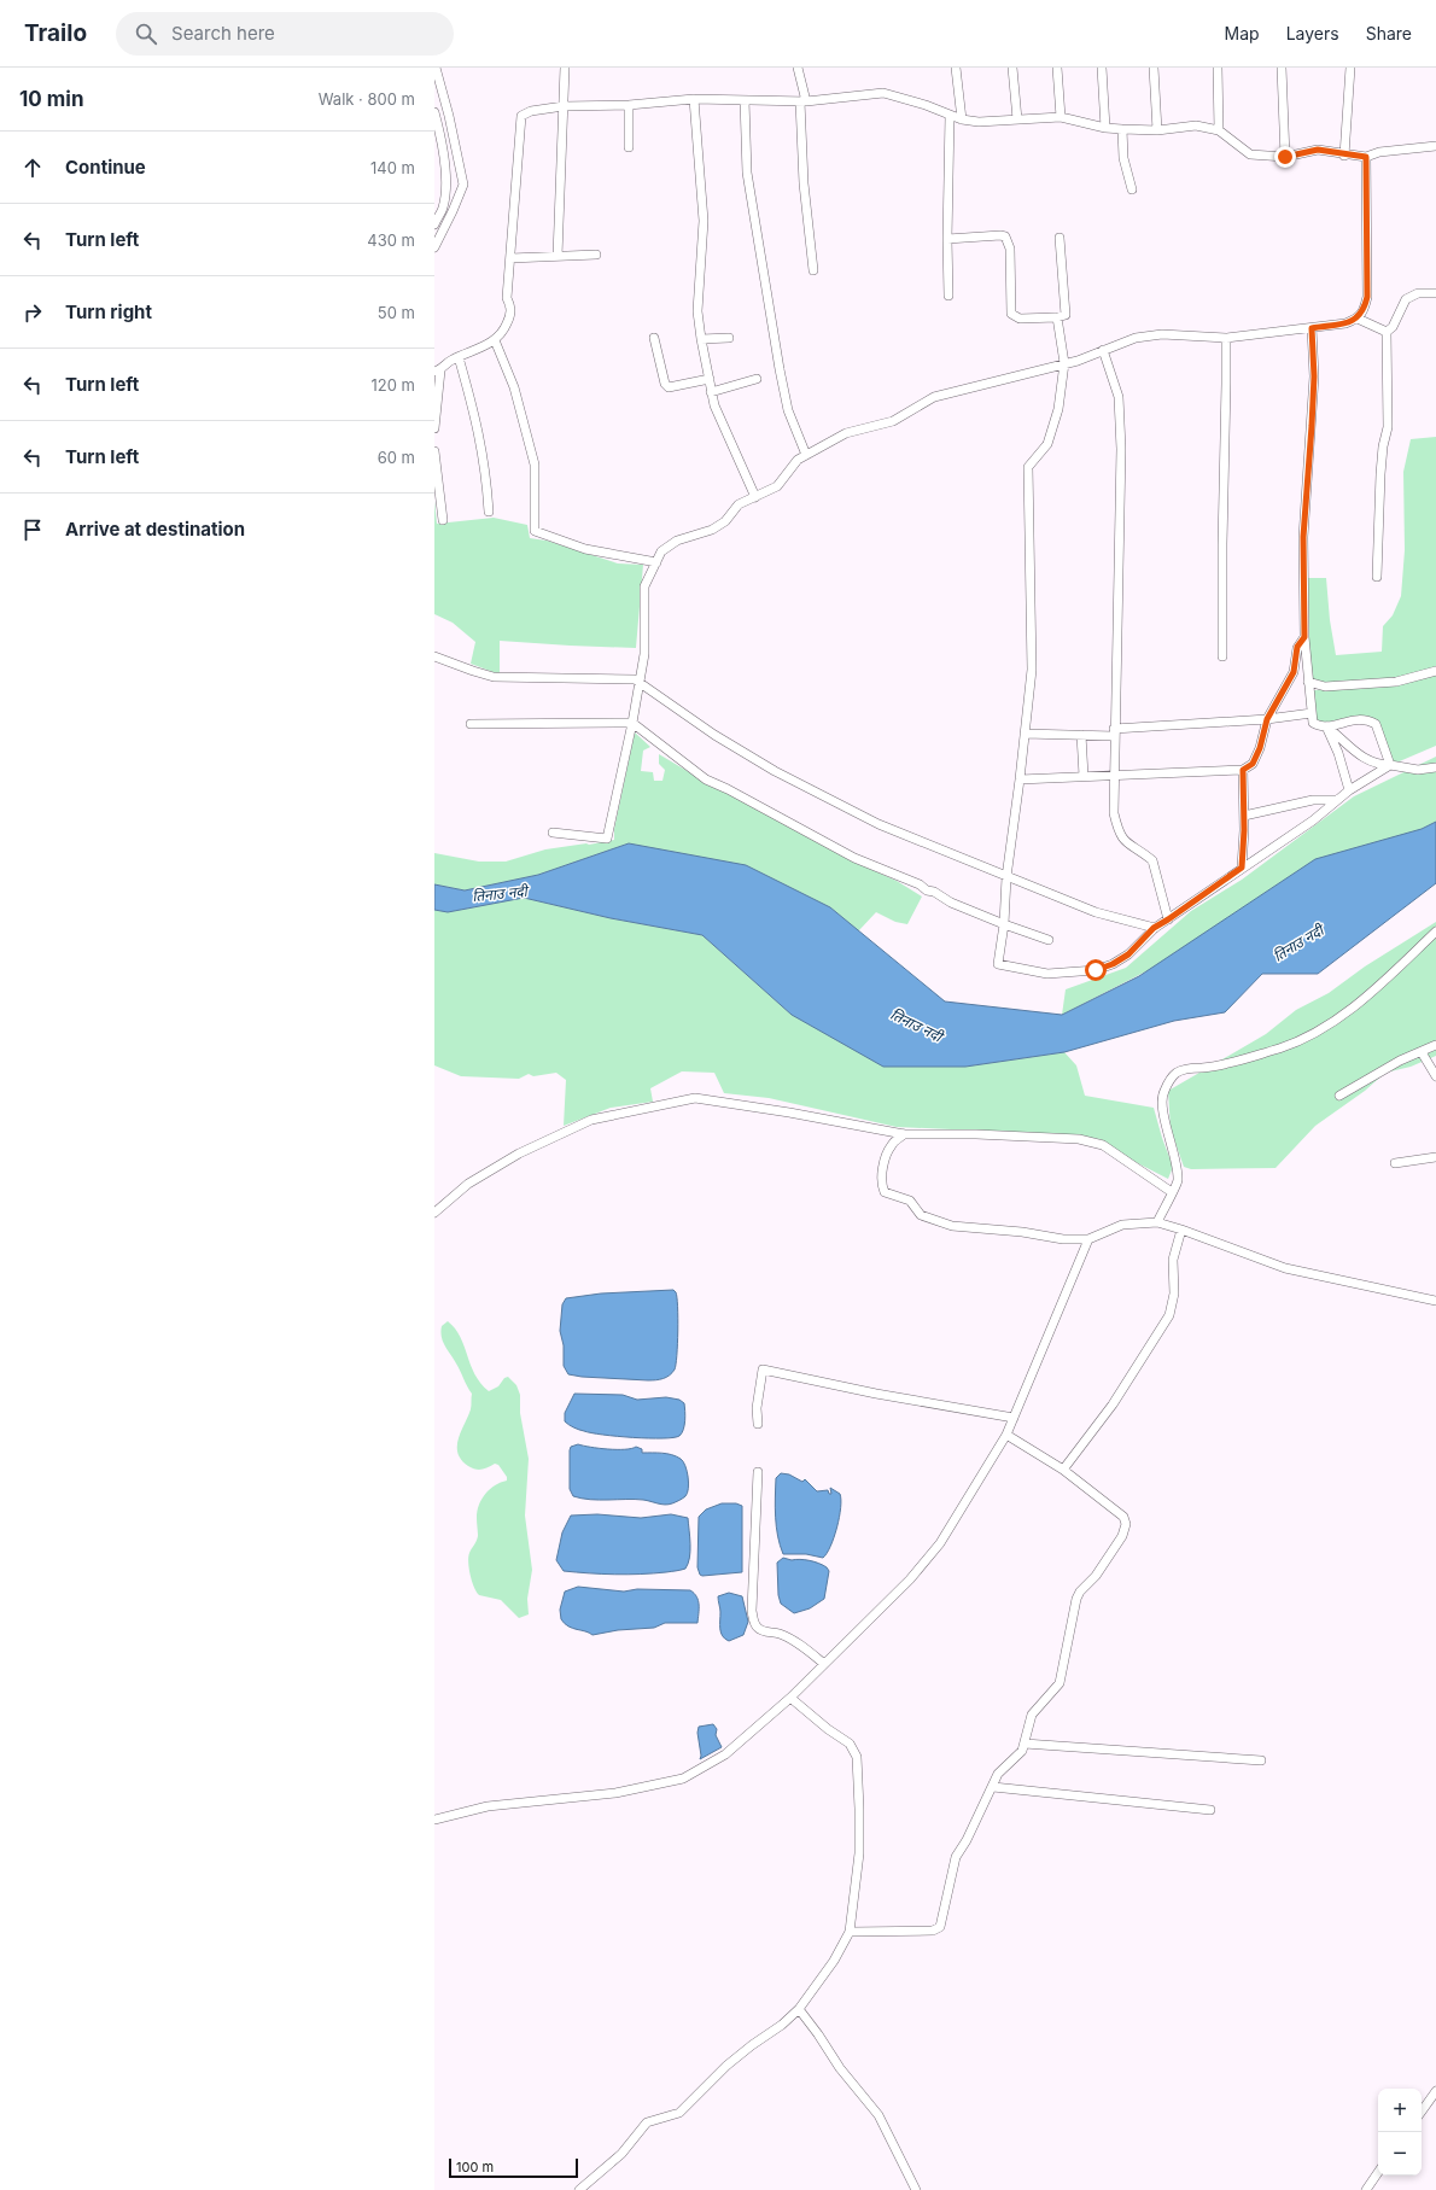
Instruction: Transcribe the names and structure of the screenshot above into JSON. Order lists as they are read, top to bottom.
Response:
{
  "water": ["तिनाउ नदी"],
  "scale_bar": "100 m",
  "page": {
    "header": "Trailo",
    "search": "Search here",
    "nav": ["Map", "Layers", "Share"],
    "heading": ["10 min", "Walk · 800 m"],
    "list": [
      ["Continue", "140 m"],
      ["Turn left", "430 m"],
      ["Turn right", "50 m"],
      ["Turn left", "120 m"],
      ["Turn left", "60 m"],
      "Arrive at destination"
    ],
    "map_buttons": ["+", "−"],
    "scale": "100 m"
  }
}
